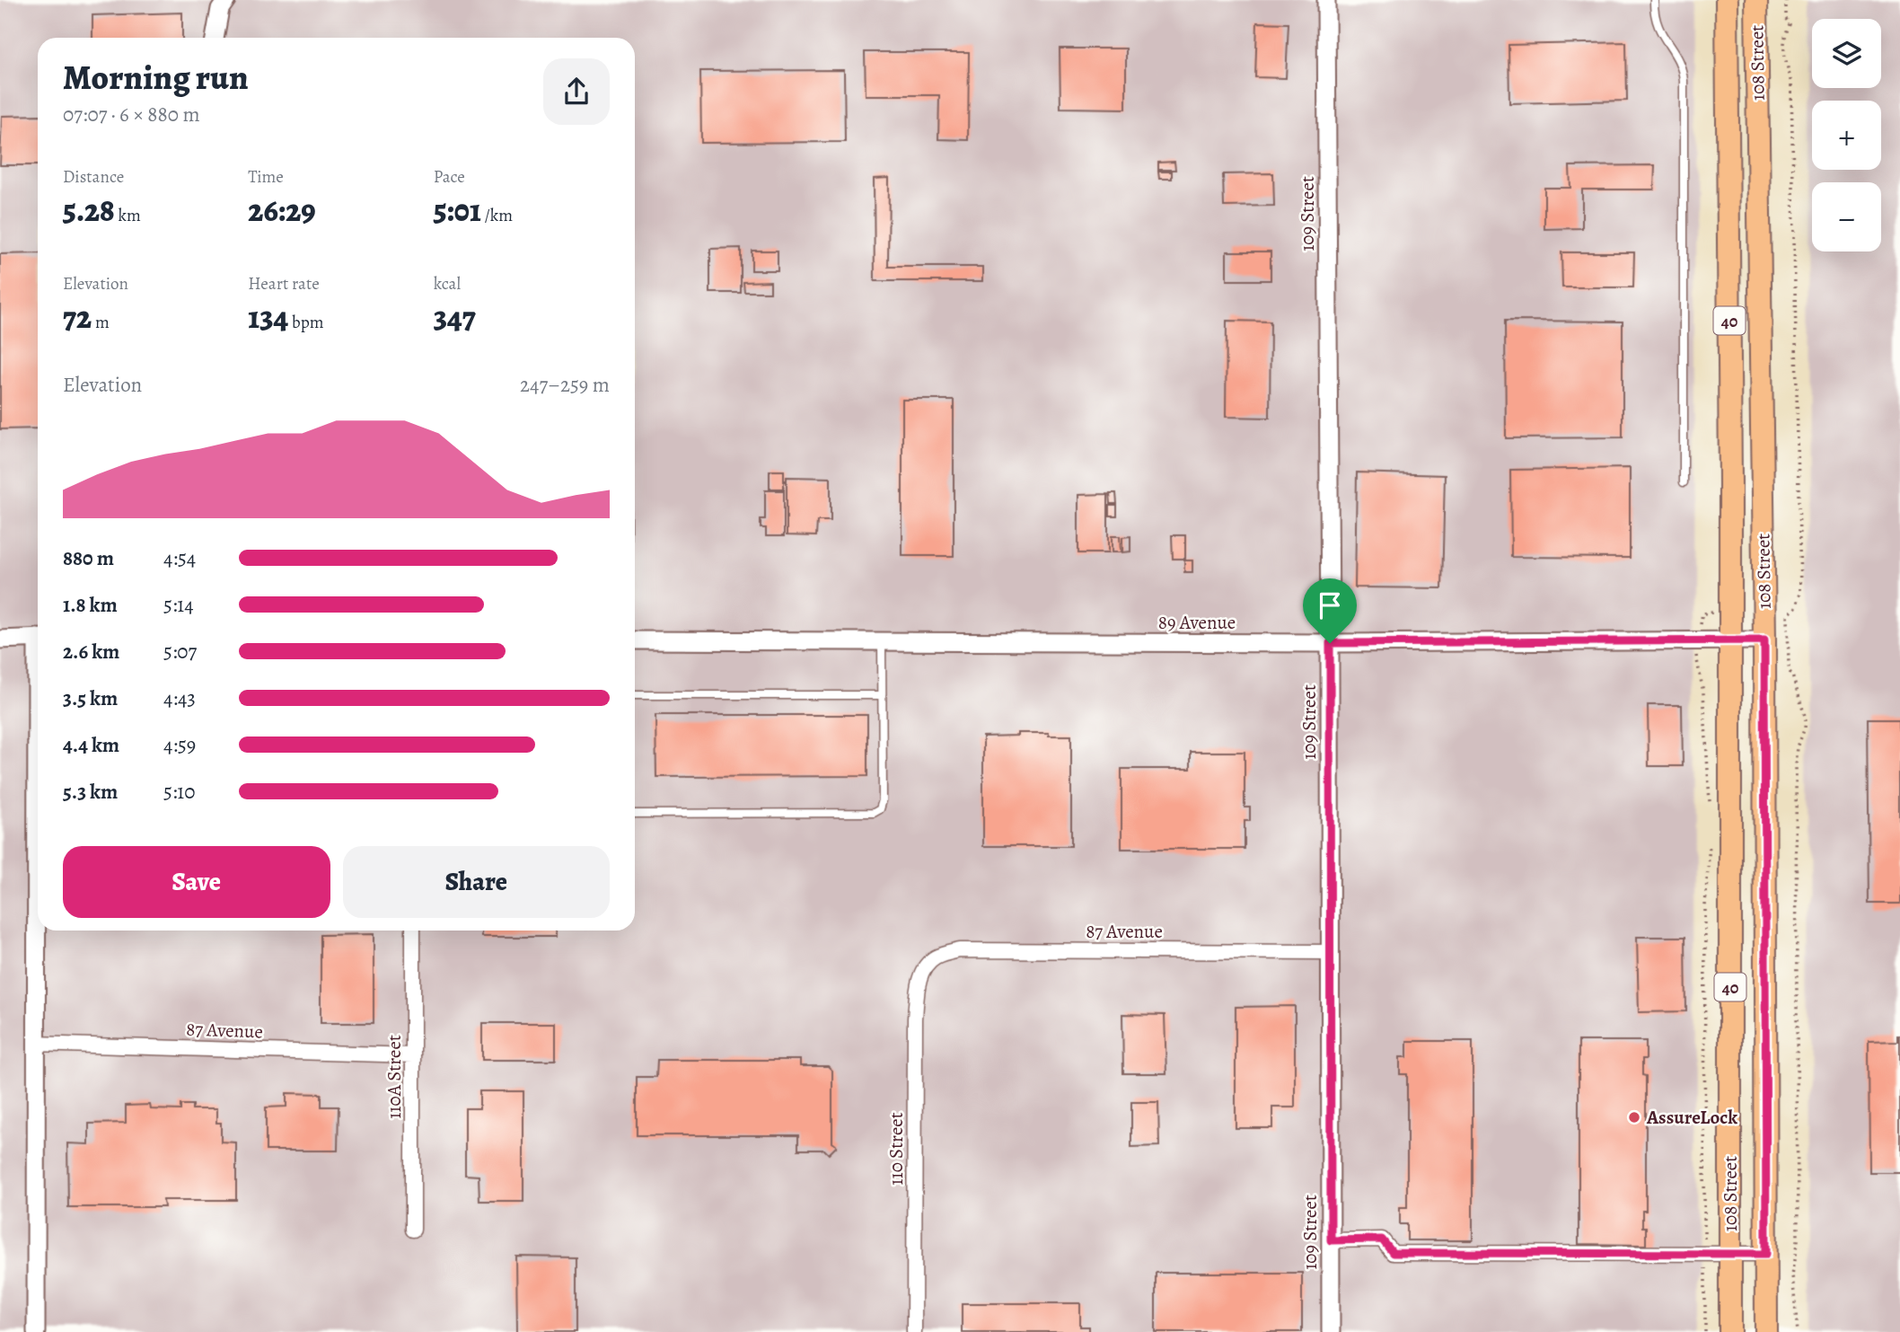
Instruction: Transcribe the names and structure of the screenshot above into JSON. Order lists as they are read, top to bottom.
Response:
{
  "streets": {
    "main road": ["108 Street", "40"],
    "street": [
      "109 Street",
      "89 Avenue",
      "87 Avenue",
      "110A Street",
      "110 Street"
    ]
  },
  "crossings": [
    ["108 Street", "89 Avenue"],
    ["109 Street", "89 Avenue"],
    ["109 Street", "87 Avenue"],
    ["87 Avenue", "110A Street"],
    ["87 Avenue", "110 Street"]
  ],
  "places": ["AssureLock"],
  "page": {
    "map_buttons": ["+", "−"],
    "heading": ["Morning run", "07:07 · 6 × 880 m"],
    "stats": [
      ["Distance", "5.28 km"],
      ["Time", "26:29"],
      ["Pace", "5:01 /km"],
      ["Elevation", "72 m"],
      ["Heart rate", "134 bpm"],
      ["kcal", "347"]
    ],
    "chart": ["Elevation", "247–259 m"],
    "list": [
      {
        "name": "880 m",
        "note": "4:54"
      },
      {
        "name": "1.8 km",
        "note": "5:14"
      },
      {
        "name": "2.6 km",
        "note": "5:07"
      },
      {
        "name": "3.5 km",
        "note": "4:43"
      },
      {
        "name": "4.4 km",
        "note": "4:59"
      },
      {
        "name": "5.3 km",
        "note": "5:10"
      }
    ],
    "buttons": ["Save", "Share"]
  }
}
